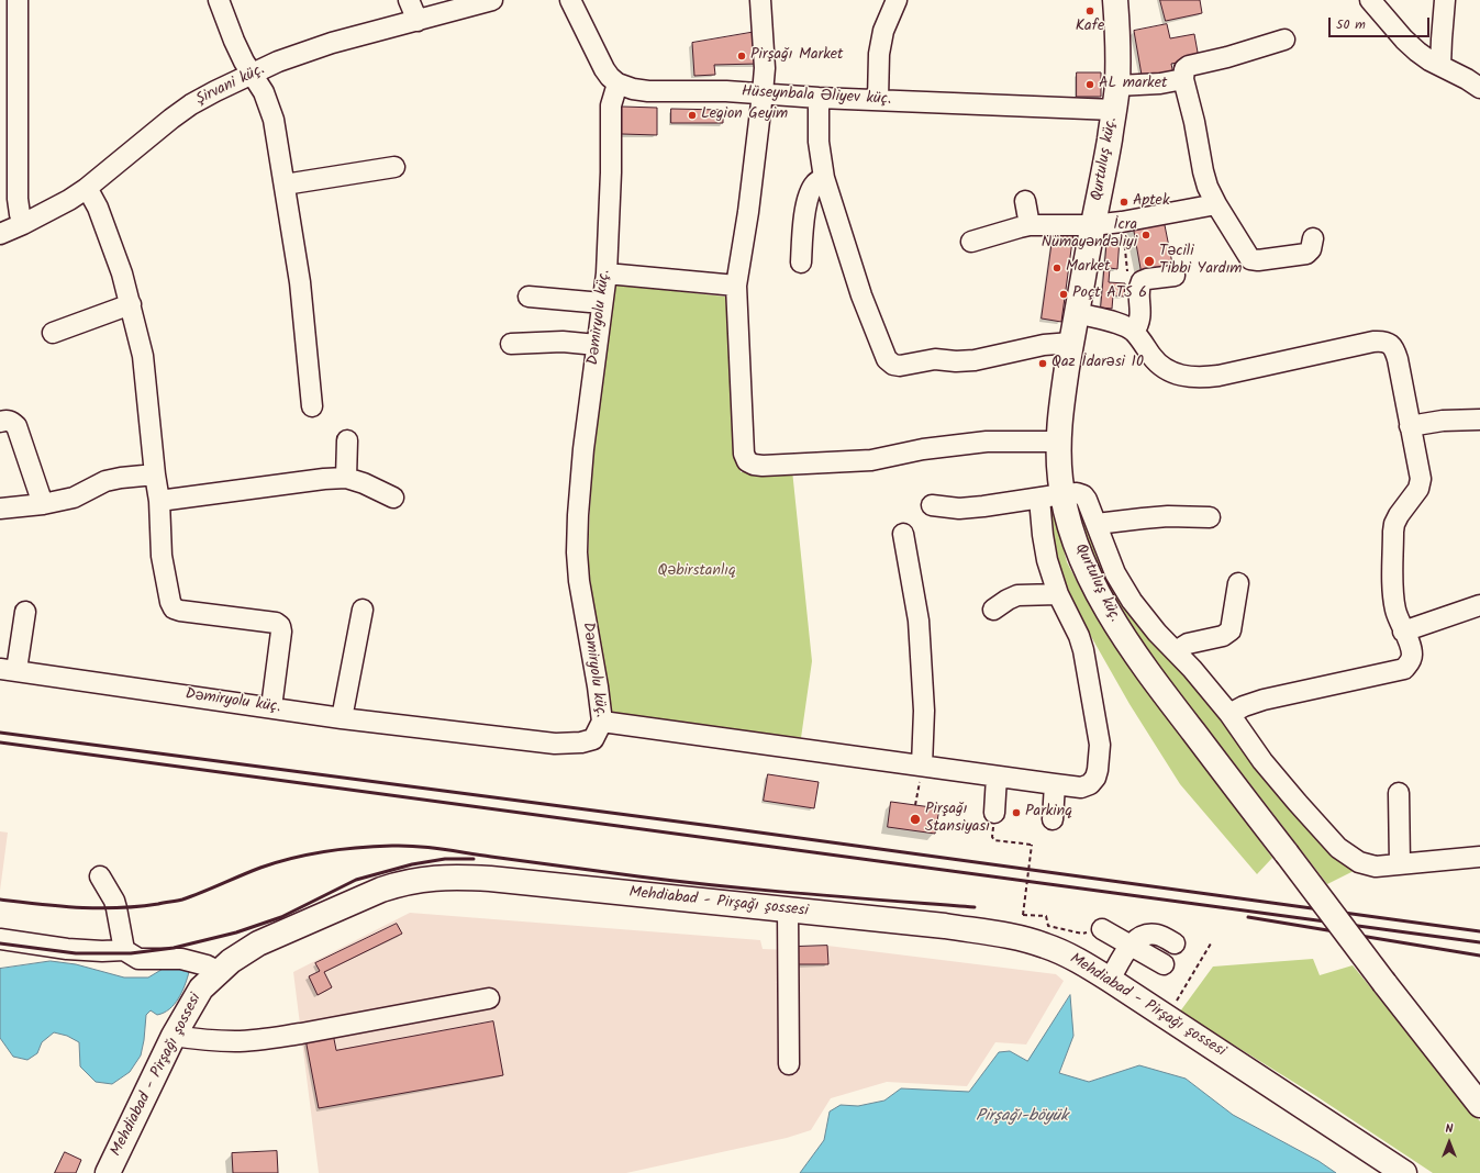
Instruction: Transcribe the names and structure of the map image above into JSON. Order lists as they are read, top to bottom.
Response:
{
  "streets": {
    "main road": ["Qurtuluş küç.", "Mehdiabad - Pirşağı şossesi"],
    "street": ["Şirvani küç.", "Hüseynbala Əliyev küç.", "Dəmiryolu küç."]
  },
  "crossings": [
    ["Hüseynbala Əliyev küç.", "Qurtuluş küç."],
    ["Hüseynbala Əliyev küç.", "Dəmiryolu küç."]
  ],
  "water": ["Pirşağı-böyük"],
  "parks": ["Qəbirstanlıq"],
  "places": [
    "Kafe",
    "Pirşağı Market",
    "AL market",
    "Legion Geyim",
    "Aptek",
    "İcra Nümayəndəliyi",
    "Təcili Tibbi Yardım",
    "Market",
    "Poçt ATS 6",
    "Qaz İdarəsi 10",
    "Parkinq",
    "Pirşağı Stansiyası"
  ],
  "scale_bar": "50 m",
  "north": "top"
}
